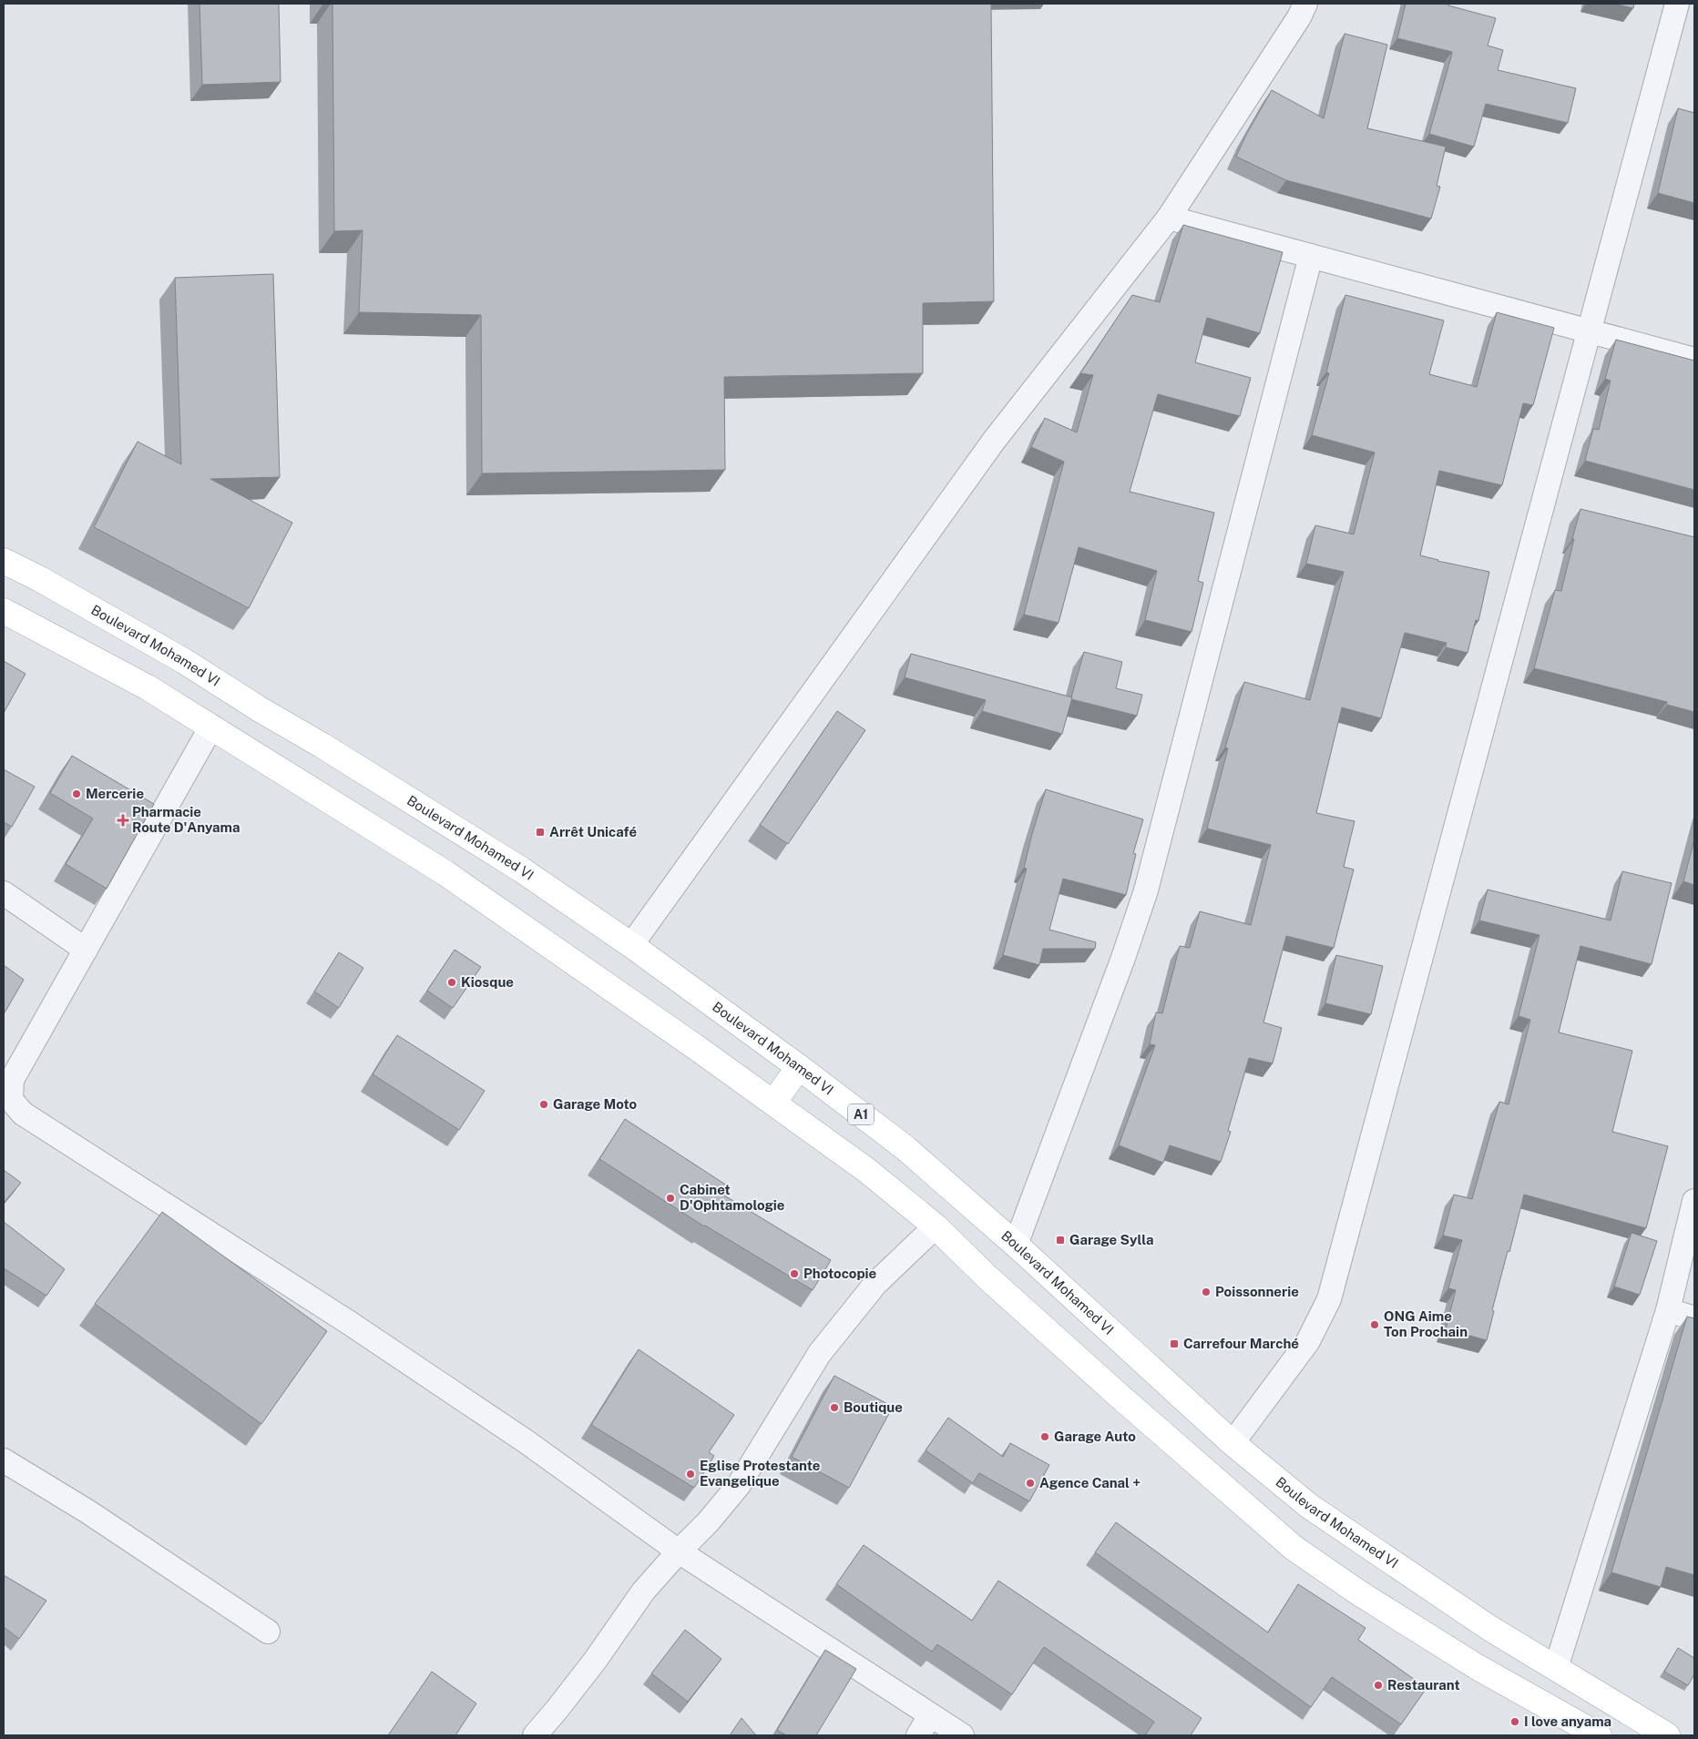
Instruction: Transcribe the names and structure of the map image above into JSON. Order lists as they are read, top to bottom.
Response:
{
  "streets": {
    "main road": ["Boulevard Mohamed VI", "A1"]
  },
  "places": {
    "other": [
      "Mercerie",
      "Kiosque",
      "Garage Moto",
      "Cabinet D'Ophtamologie",
      "Photocopie",
      "Poissonnerie",
      "ONG Aime Ton Prochain",
      "Boutique",
      "Garage Auto",
      "Eglise Protestante Evangelique",
      "Agence Canal +",
      "Restaurant",
      "I love anyama"
    ],
    "health": ["Pharmacie Route D'Anyama"],
    "transit": ["Arrêt Unicafé", "Garage Sylla", "Carrefour Marché"]
  }
}
